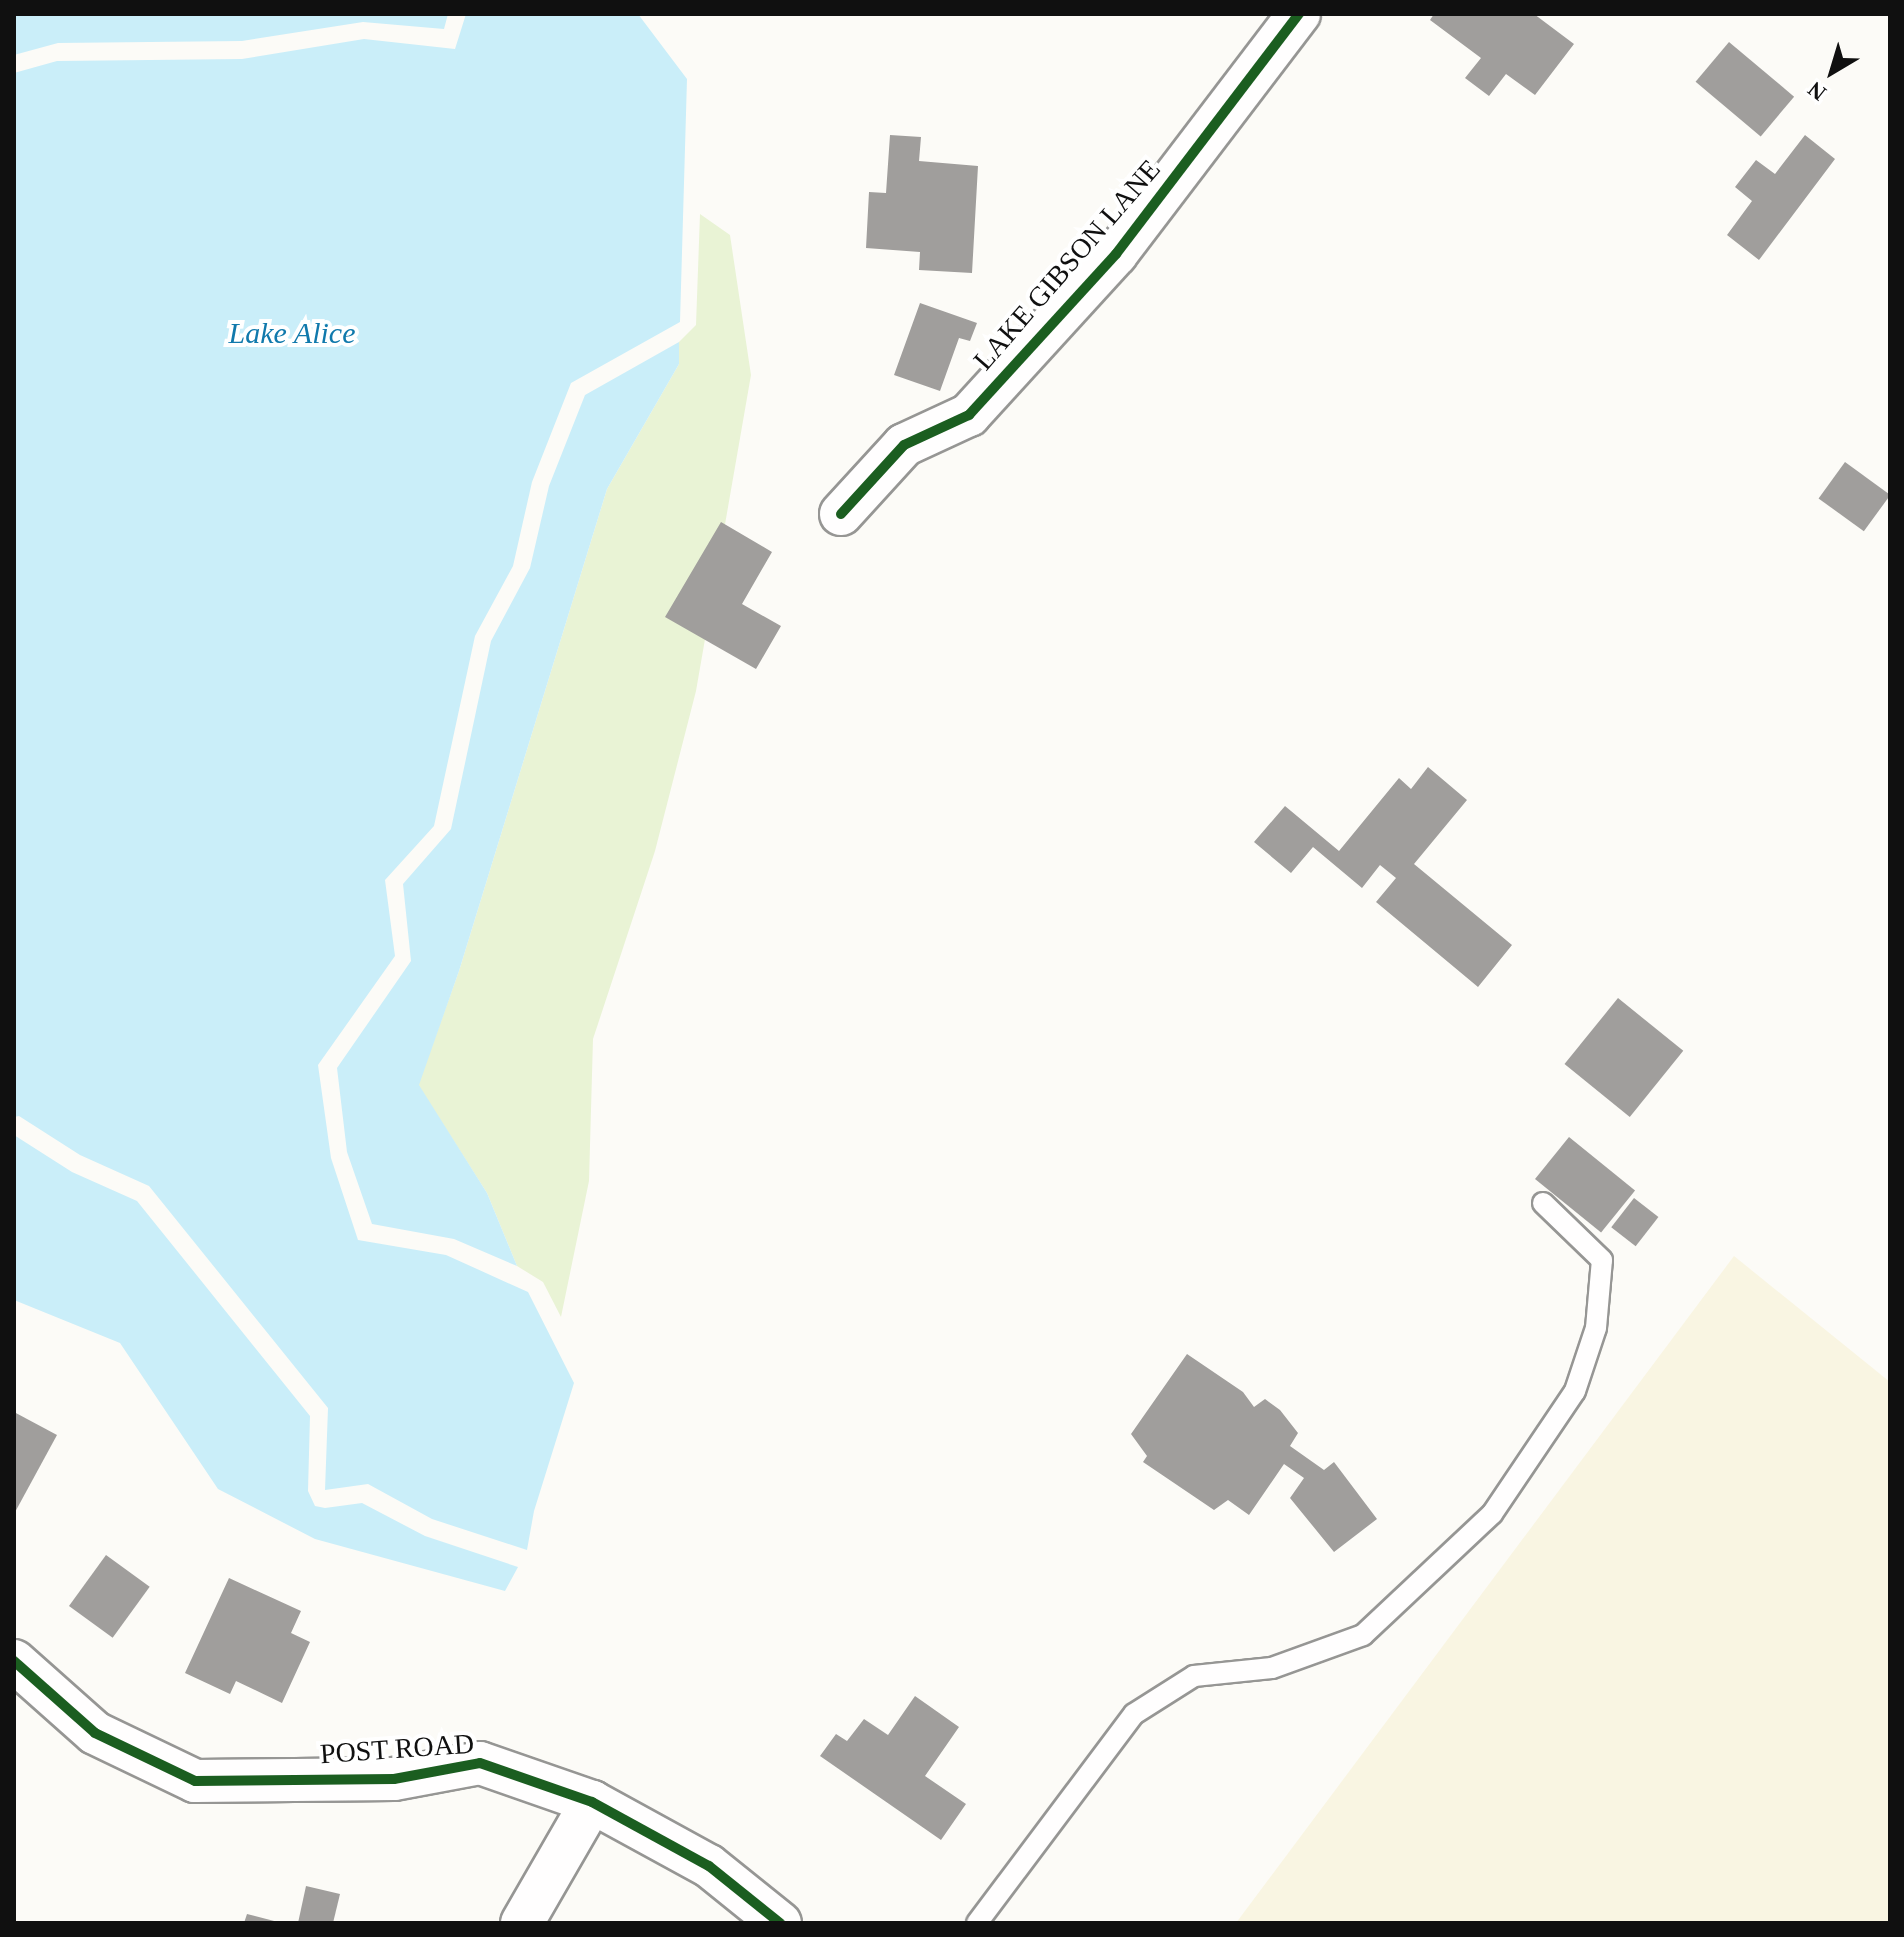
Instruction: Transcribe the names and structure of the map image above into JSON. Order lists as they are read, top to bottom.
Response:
{
  "streets": {
    "street": ["LAKE GIBSON LANE", "POST ROAD"]
  },
  "water": ["Lake Alice"],
  "north": "bottom left"
}
